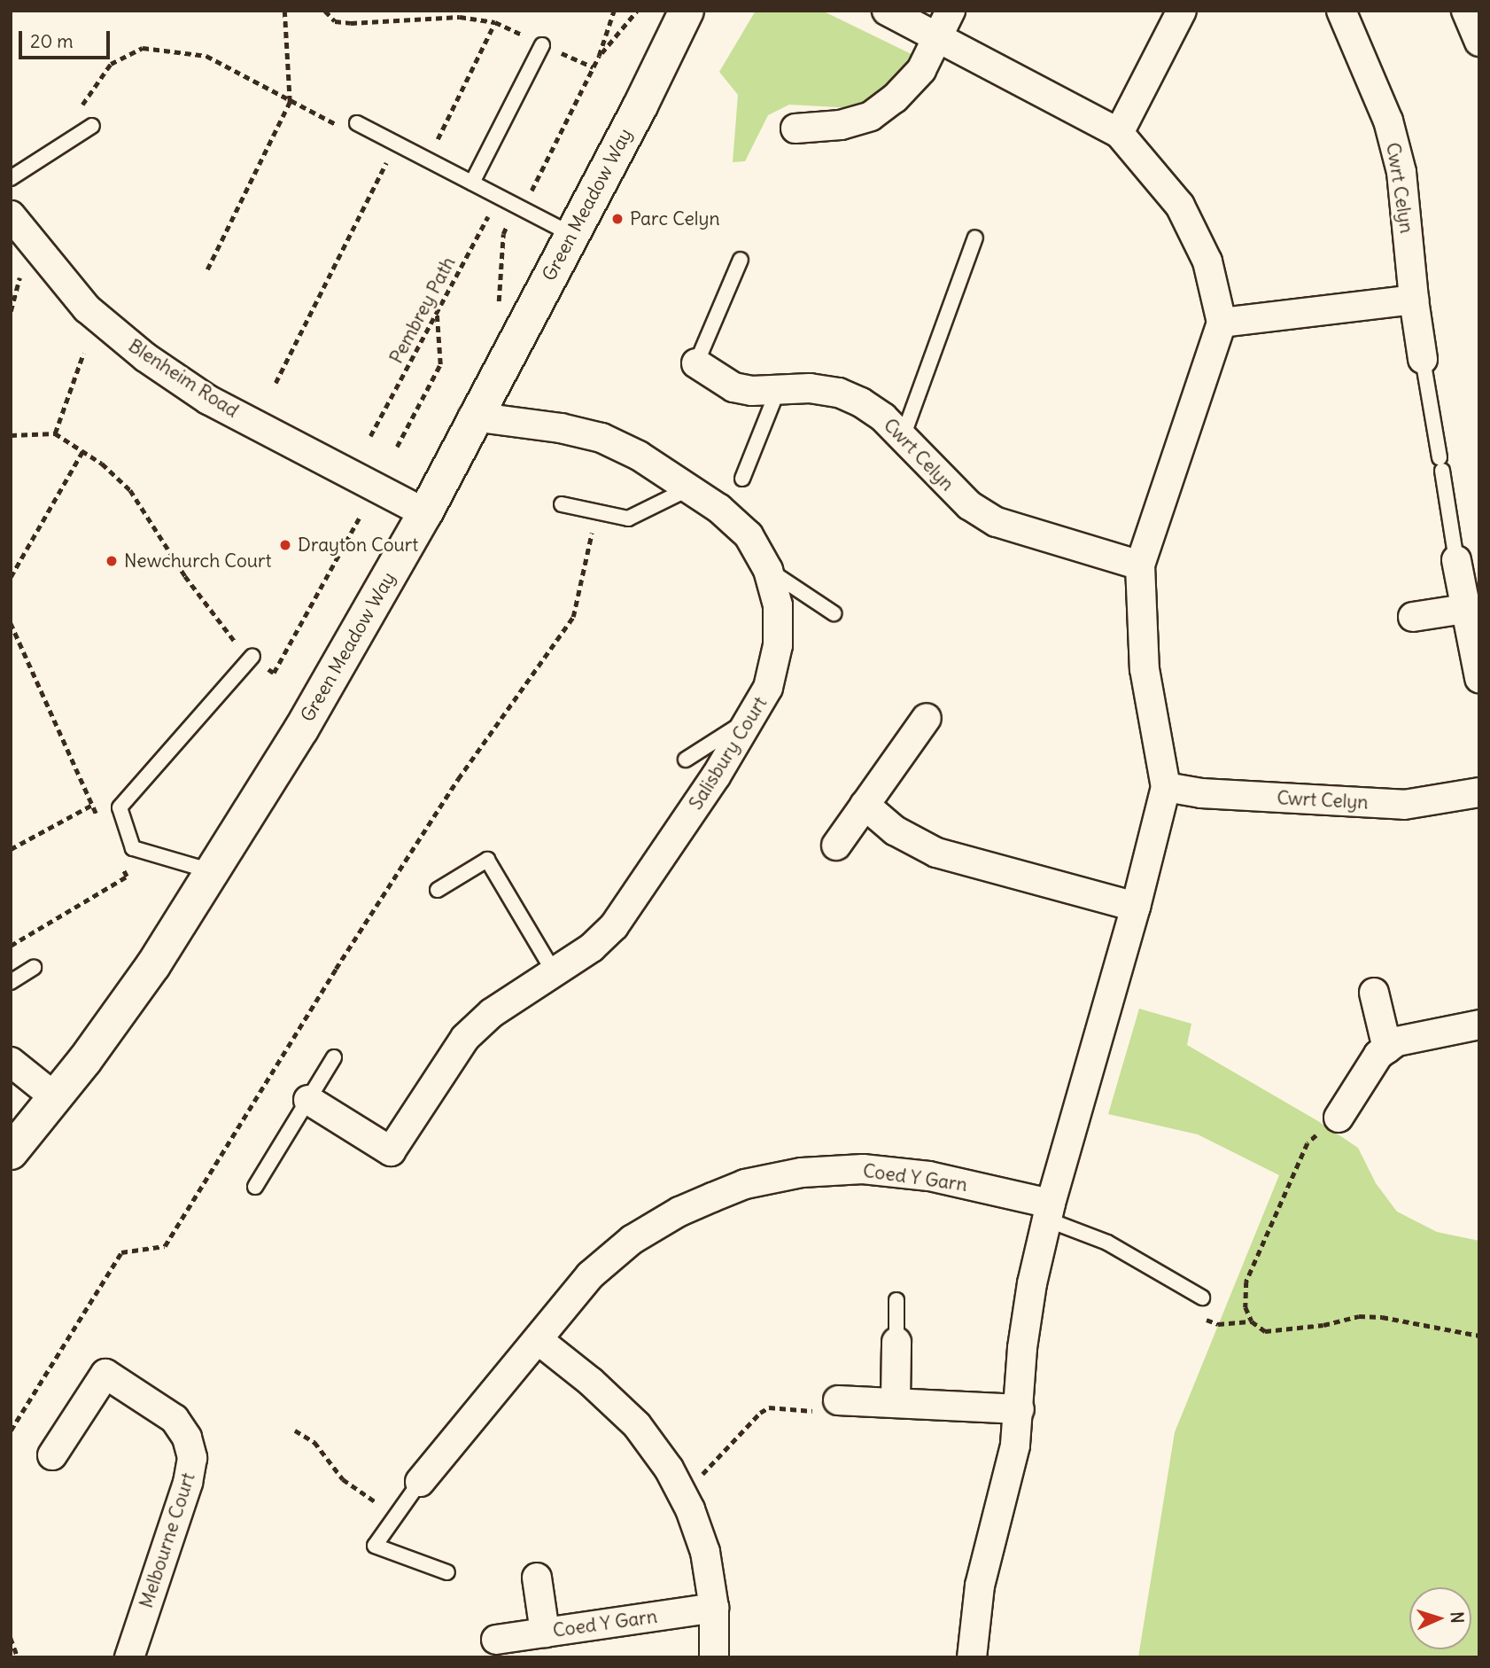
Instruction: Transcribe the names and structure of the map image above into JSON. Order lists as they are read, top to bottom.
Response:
{
  "streets": {
    "street": [
      "Cwrt Celyn",
      "Green Meadow Way",
      "Blenheim Road",
      "Salisbury Court",
      "Coed Y Garn",
      "Melbourne Court"
    ],
    "path": ["Pembrey Path"]
  },
  "crossings": [
    ["Green Meadow Way", "Blenheim Road"],
    ["Green Meadow Way", "Salisbury Court"]
  ],
  "places": ["Parc Celyn", "Drayton Court", "Newchurch Court"],
  "scale_bar": "20 m",
  "north": "right"
}
